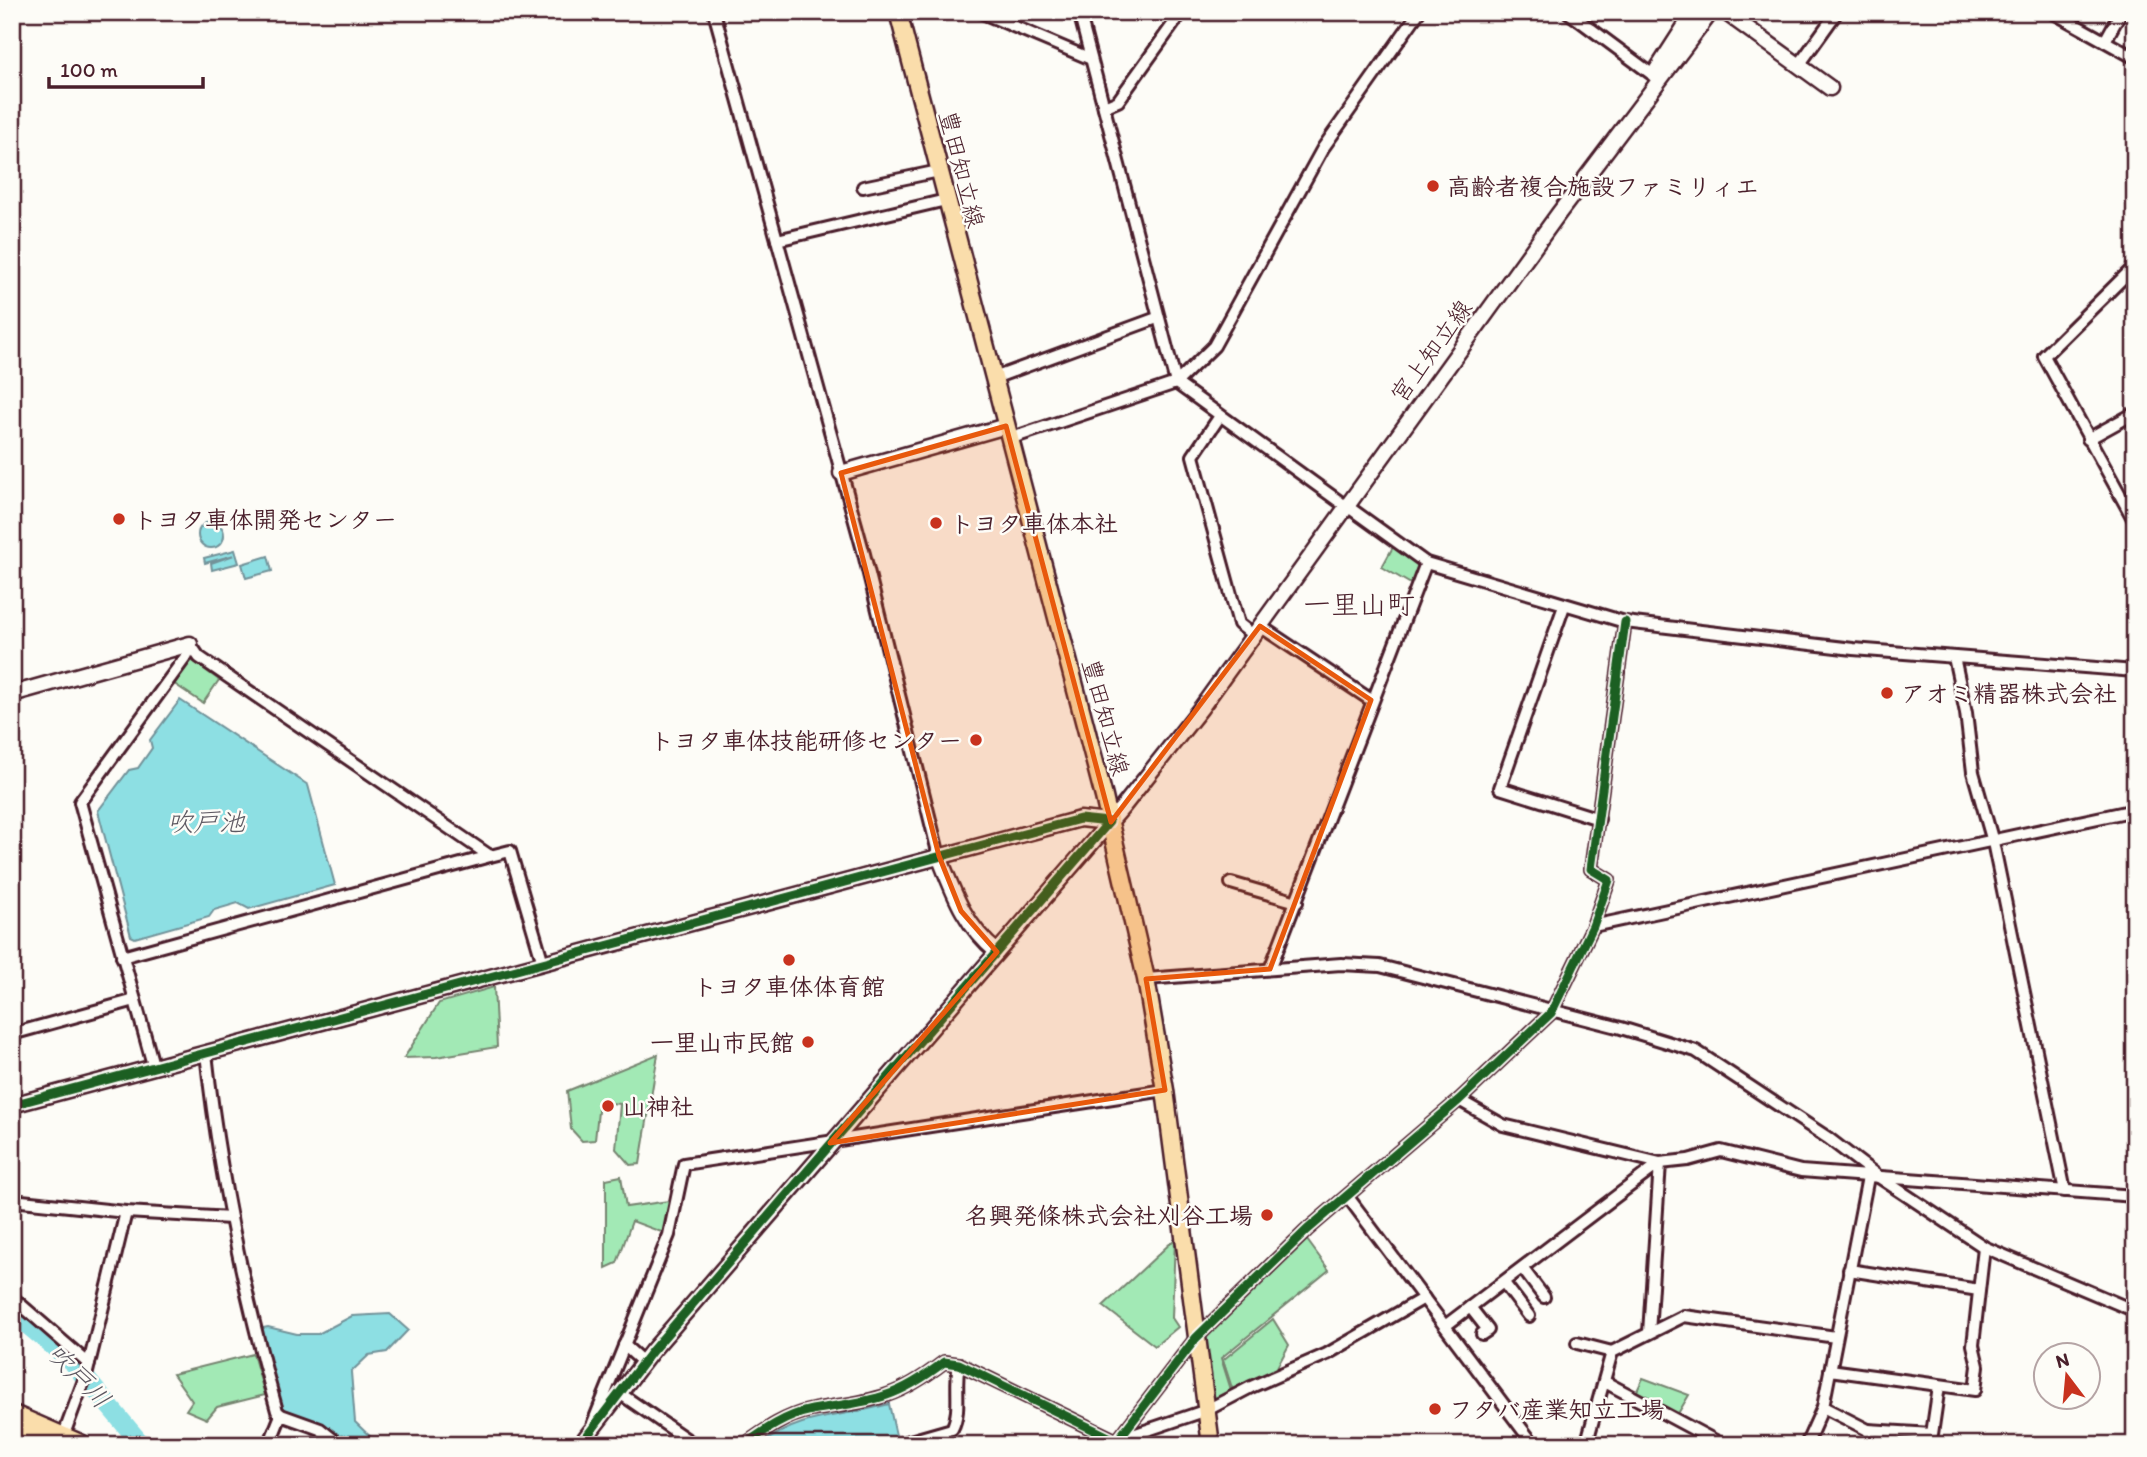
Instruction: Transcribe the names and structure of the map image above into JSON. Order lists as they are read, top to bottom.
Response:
{
  "streets": {
    "main road": ["豊田知立線"],
    "street": ["宮上知立線"]
  },
  "crossings": [
    ["豊田知立線", "宮上知立線"]
  ],
  "districts": ["一里山町"],
  "water": ["吹戸池", "吹戸川"],
  "places": [
    "高齢者複合施設ファミリィエ",
    "トヨタ車体開発センター",
    "トヨタ車体本社",
    "アオミ精器株式会社",
    "トヨタ車体技能研修センター",
    "トヨタ車体体育館",
    "一里山市民館",
    "山神社",
    "名興発條株式会社刈谷工場",
    "フタバ産業知立工場"
  ],
  "scale_bar": "100 m",
  "north": "top"
}
